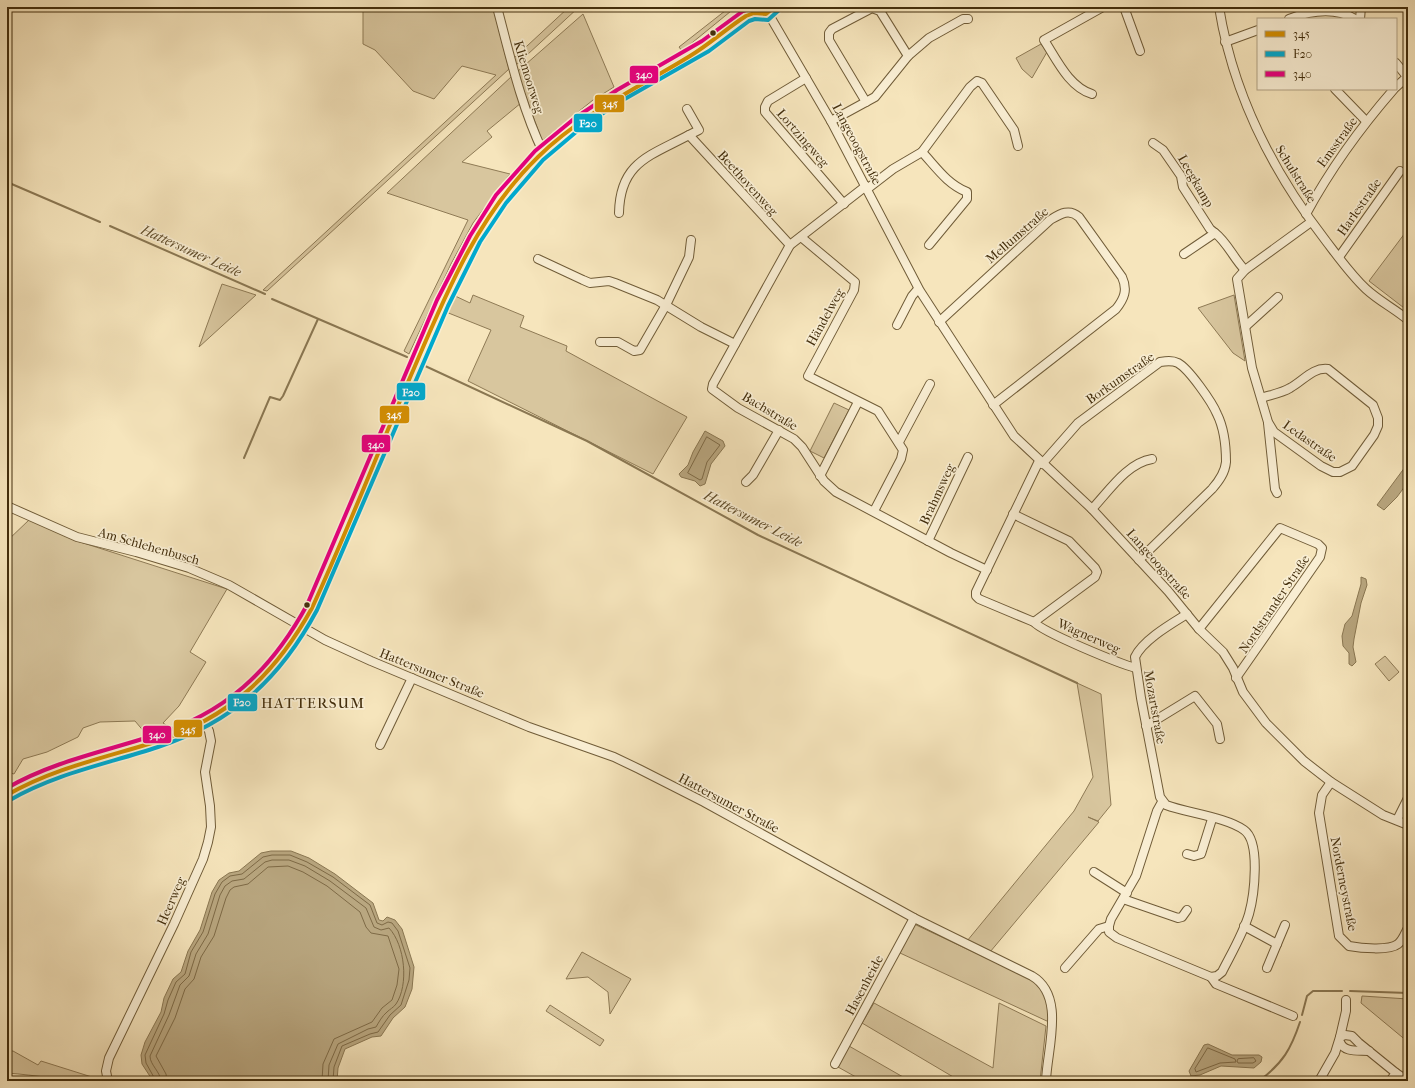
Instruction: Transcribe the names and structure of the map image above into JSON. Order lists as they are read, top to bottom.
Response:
{
  "streets": {
    "street": [
      "Kliemoorweg",
      "Lortzingweg",
      "Emsstraße",
      "Langeoogstraße",
      "Schulstraße",
      "Leegkamp",
      "Beethovenweg",
      "Harlestraße",
      "Mellumstraße",
      "Händelweg",
      "Borkumstraße",
      "Bachstraße",
      "Ledastraße",
      "Brahmsweg",
      "Am Schlehenbusch",
      "Nordstrander Straße",
      "Wagnerweg",
      "Hattersumer Straße",
      "Mozartstraße",
      "Norderneystraße",
      "Heerweg",
      "Hasenheide"
    ]
  },
  "crossings": [
    ["Lortzingweg", "Langeoogstraße"],
    ["Lortzingweg", "Bachstraße"],
    ["Emsstraße", "Schulstraße"],
    ["Langeoogstraße", "Mellumstraße"],
    ["Langeoogstraße", "Borkumstraße"],
    ["Langeoogstraße", "Bachstraße"],
    ["Langeoogstraße", "Nordstrander Straße"],
    ["Langeoogstraße", "Mozartstraße"],
    ["Langeoogstraße", "Norderneystraße"],
    ["Schulstraße", "Harlestraße"],
    ["Leegkamp", "Ledastraße"],
    ["Beethovenweg", "Bachstraße"],
    ["Händelweg", "Bachstraße"],
    ["Bachstraße", "Brahmsweg"],
    ["Bachstraße", "Wagnerweg"],
    ["Am Schlehenbusch", "Hattersumer Straße"],
    ["Wagnerweg", "Mozartstraße"],
    ["Hattersumer Straße", "Hasenheide"]
  ],
  "districts": ["HATTERSUM"],
  "water": ["Hattersumer Leide"],
  "lines": ["transit line 345", "transit line 340", "transit line F20"],
  "legend": ["345", "F20", "340"]
}
